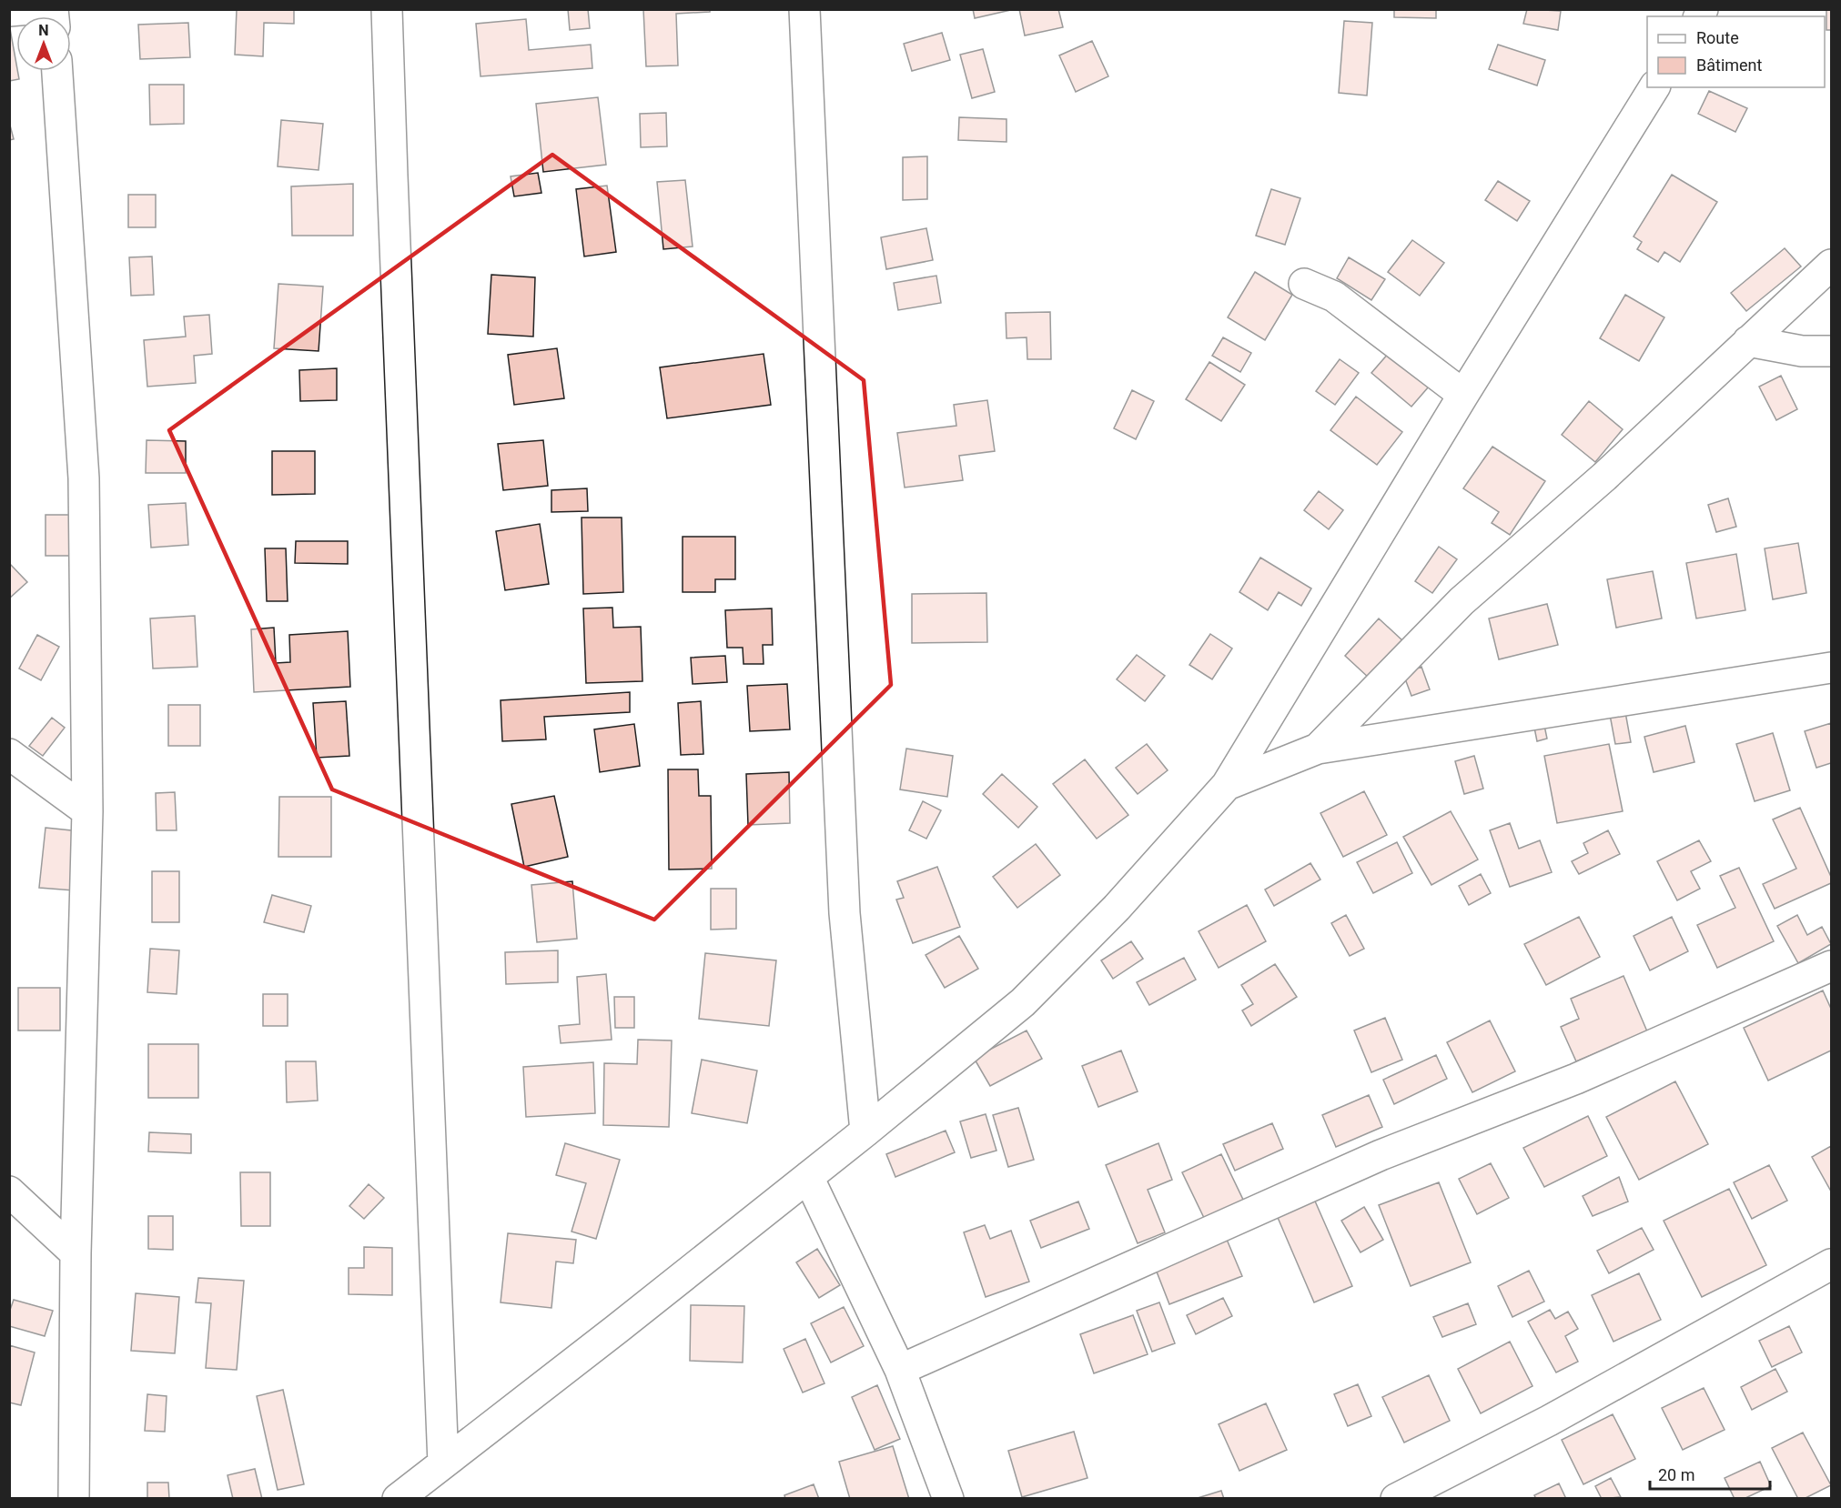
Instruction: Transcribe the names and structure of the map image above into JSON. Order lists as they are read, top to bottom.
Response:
{
  "legend": ["Route", "Bâtiment"],
  "scale_bar": "20 m",
  "north": "top"
}
